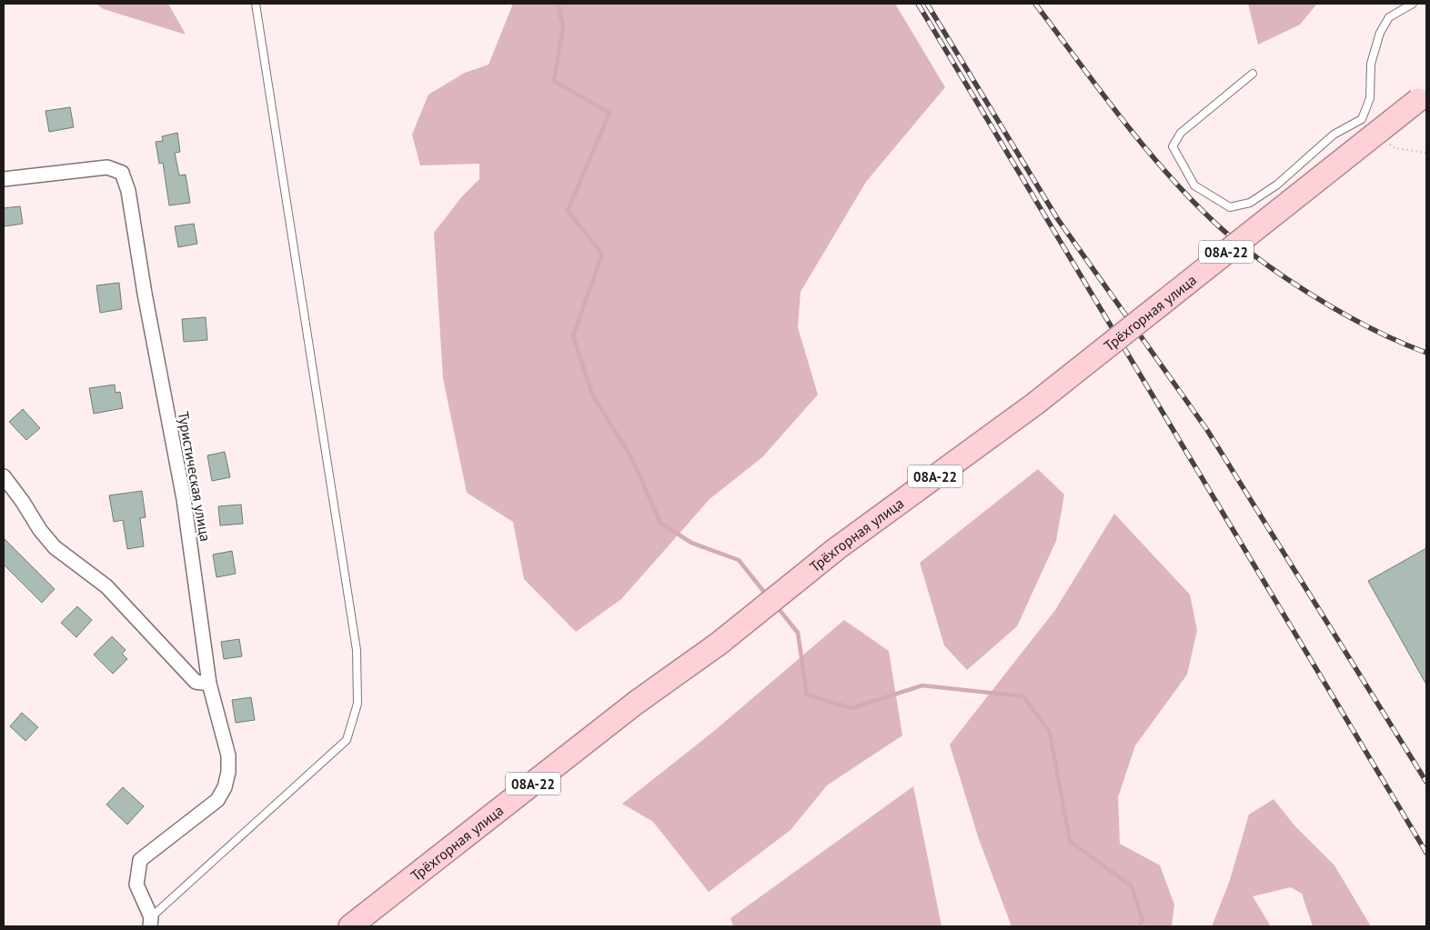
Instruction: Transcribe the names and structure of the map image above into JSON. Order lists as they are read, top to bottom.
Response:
{
  "streets": {
    "highway": ["08А-22", "Трёхгорная улица"],
    "street": ["Туристическая улица"]
  }
}
